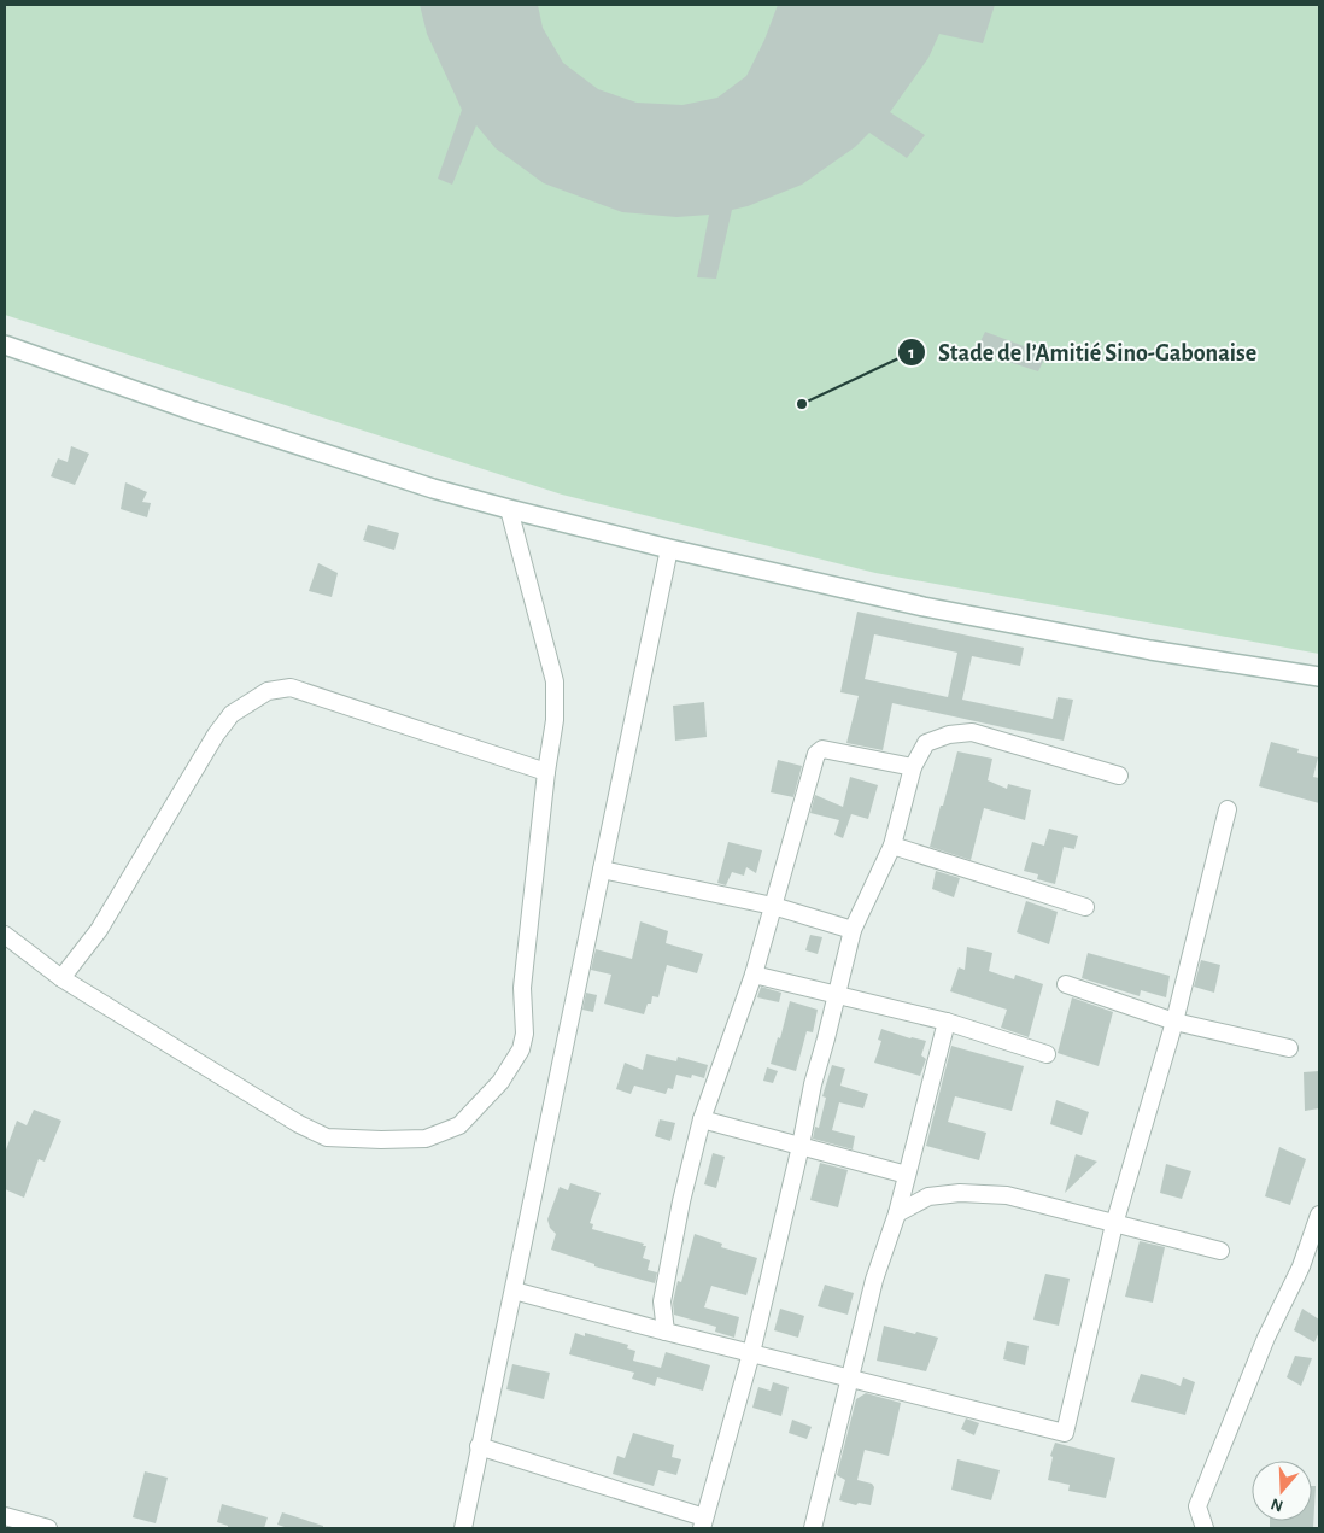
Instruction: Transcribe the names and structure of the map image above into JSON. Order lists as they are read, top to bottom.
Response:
{
  "places": ["Stade de l’Amitié Sino-Gabonaise"],
  "north": "bottom"
}
